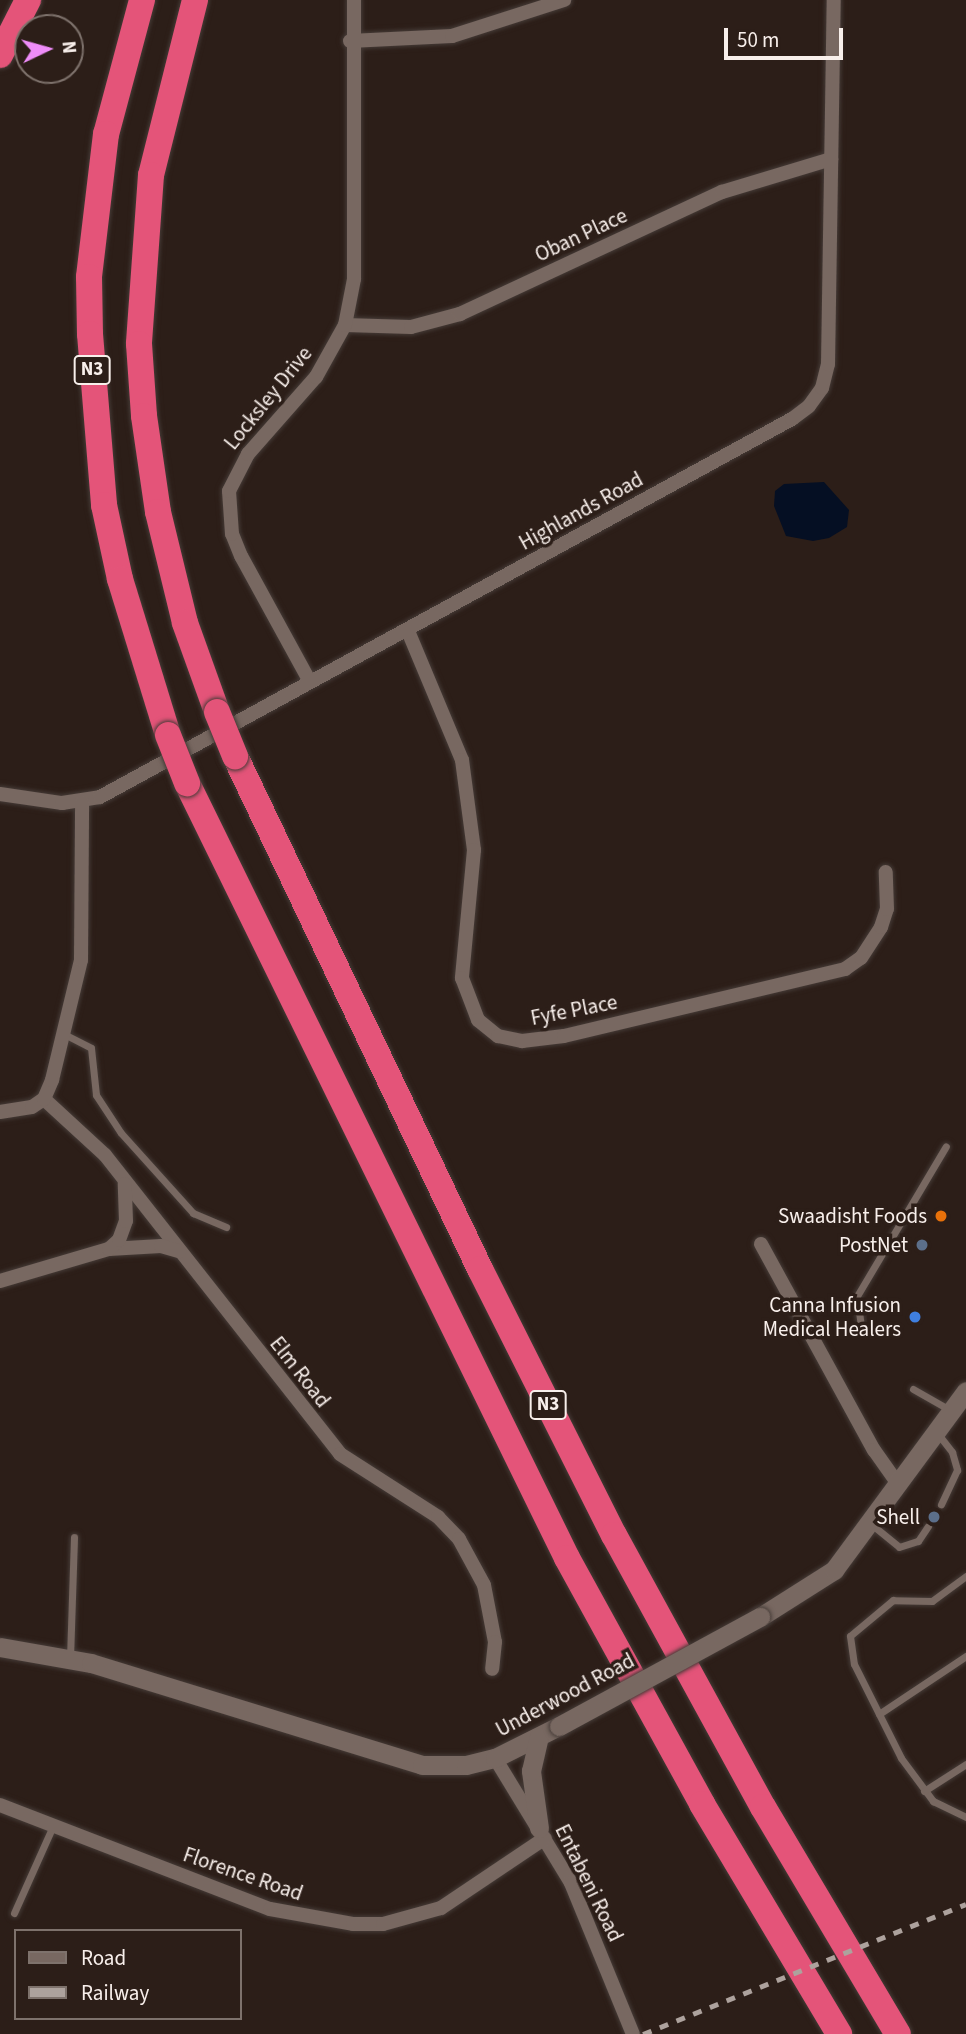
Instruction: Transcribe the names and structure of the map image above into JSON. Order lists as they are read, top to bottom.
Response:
{
  "streets": {
    "highway": ["N3"],
    "main road": ["Underwood Road"],
    "street": [
      "Oban Place",
      "Locksley Drive",
      "Highlands Road",
      "Fyfe Place",
      "Elm Road",
      "Florence Road",
      "Entabeni Road"
    ]
  },
  "crossings": [
    ["Oban Place", "Locksley Drive"],
    ["Oban Place", "Highlands Road"],
    ["Locksley Drive", "Highlands Road"],
    ["Highlands Road", "Fyfe Place"],
    ["Underwood Road", "Entabeni Road"],
    ["Florence Road", "Entabeni Road"]
  ],
  "places": [
    "Swaadisht Foods",
    "PostNet",
    "Canna Infusion Medical Healers",
    "Shell"
  ],
  "legend": ["Road", "Railway"],
  "scale_bar": "50 m",
  "north": "right"
}
